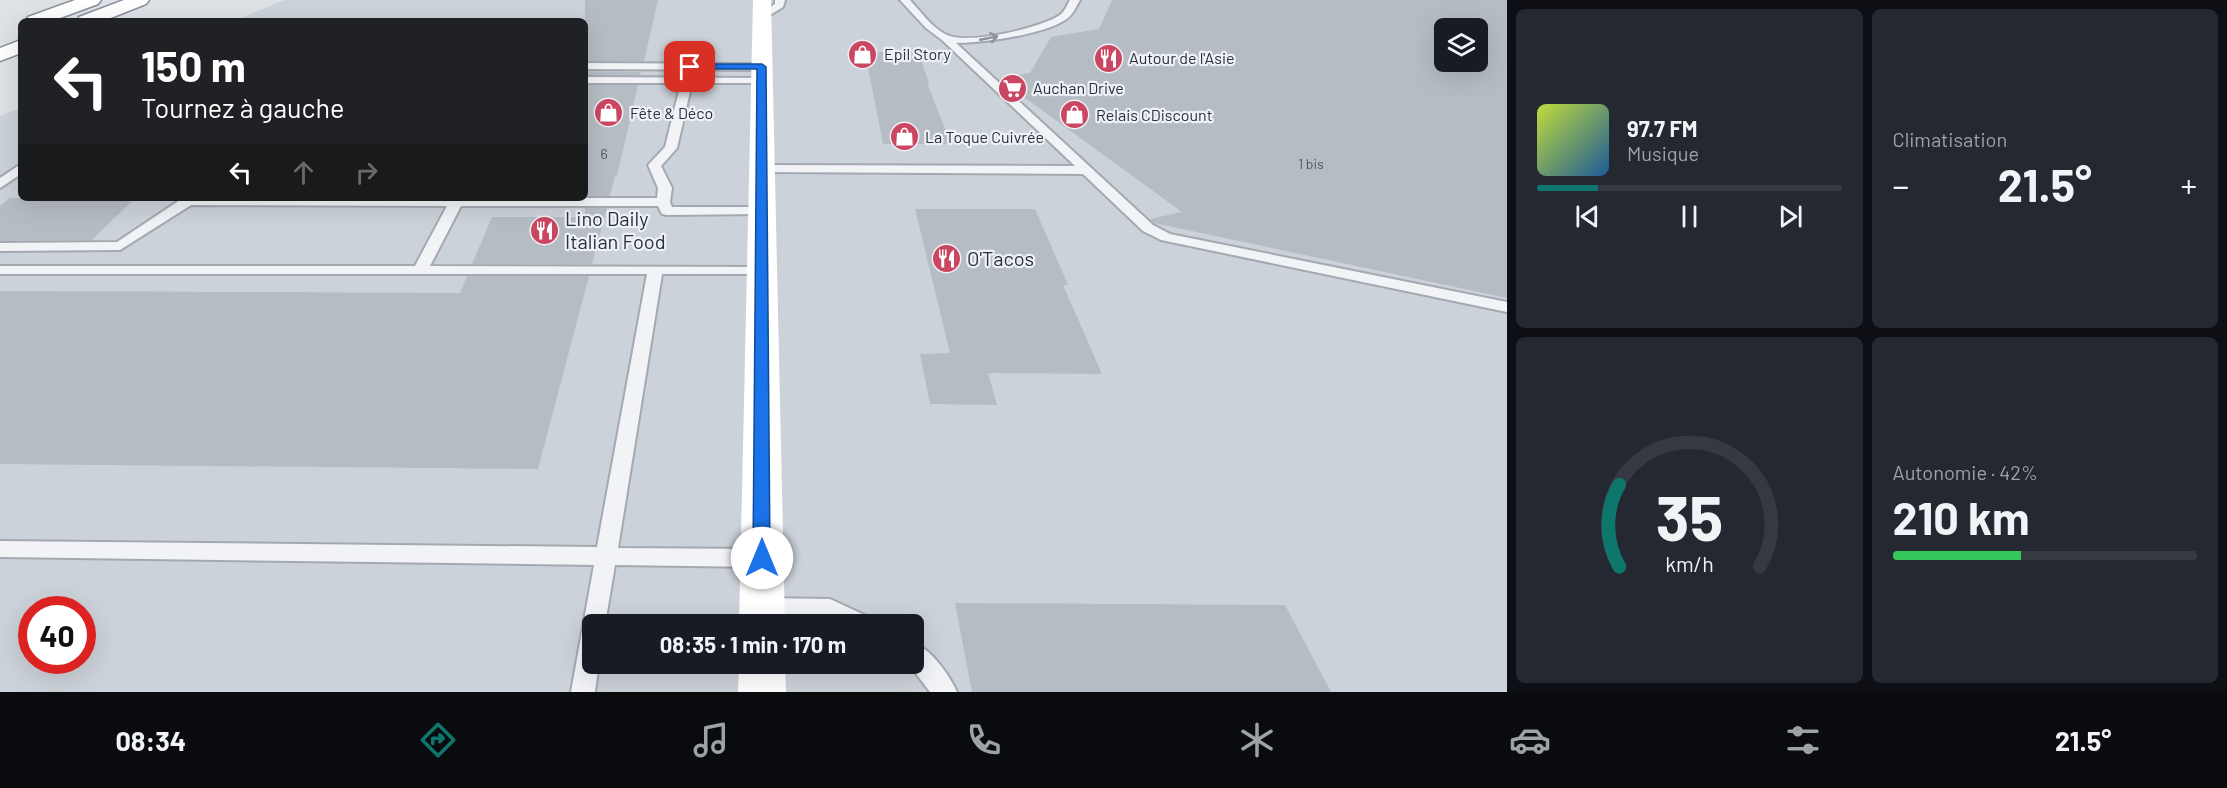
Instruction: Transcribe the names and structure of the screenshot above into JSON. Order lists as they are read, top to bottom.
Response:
{
  "places": {
    "shop": [
      "Epil Story",
      "Fête & Déco",
      "Relais CDiscount",
      "La Toque Cuivrée"
    ],
    "restaurant": ["Autour de l'Asie", "Lino Daily Italian Food", "O'Tacos"],
    "supermarket": ["Auchan Drive"]
  },
  "house_numbers": ["6", "1 bis"],
  "page": {
    "tile": [
      "Climatisation",
      ["Autonomie · 42%", "210 km"]
    ],
    "turn": ["150 m", "Tournez à gauche"],
    "song": ["97.7 FM", "Musique"],
    "heat": ["−", "21.5°", "+"],
    "limit": "40",
    "trip": "08:35 · 1 min · 170 m",
    "tabs": ["08:34", "21.5°"],
    "gauge": ["35", "km/h"]
  }
}
